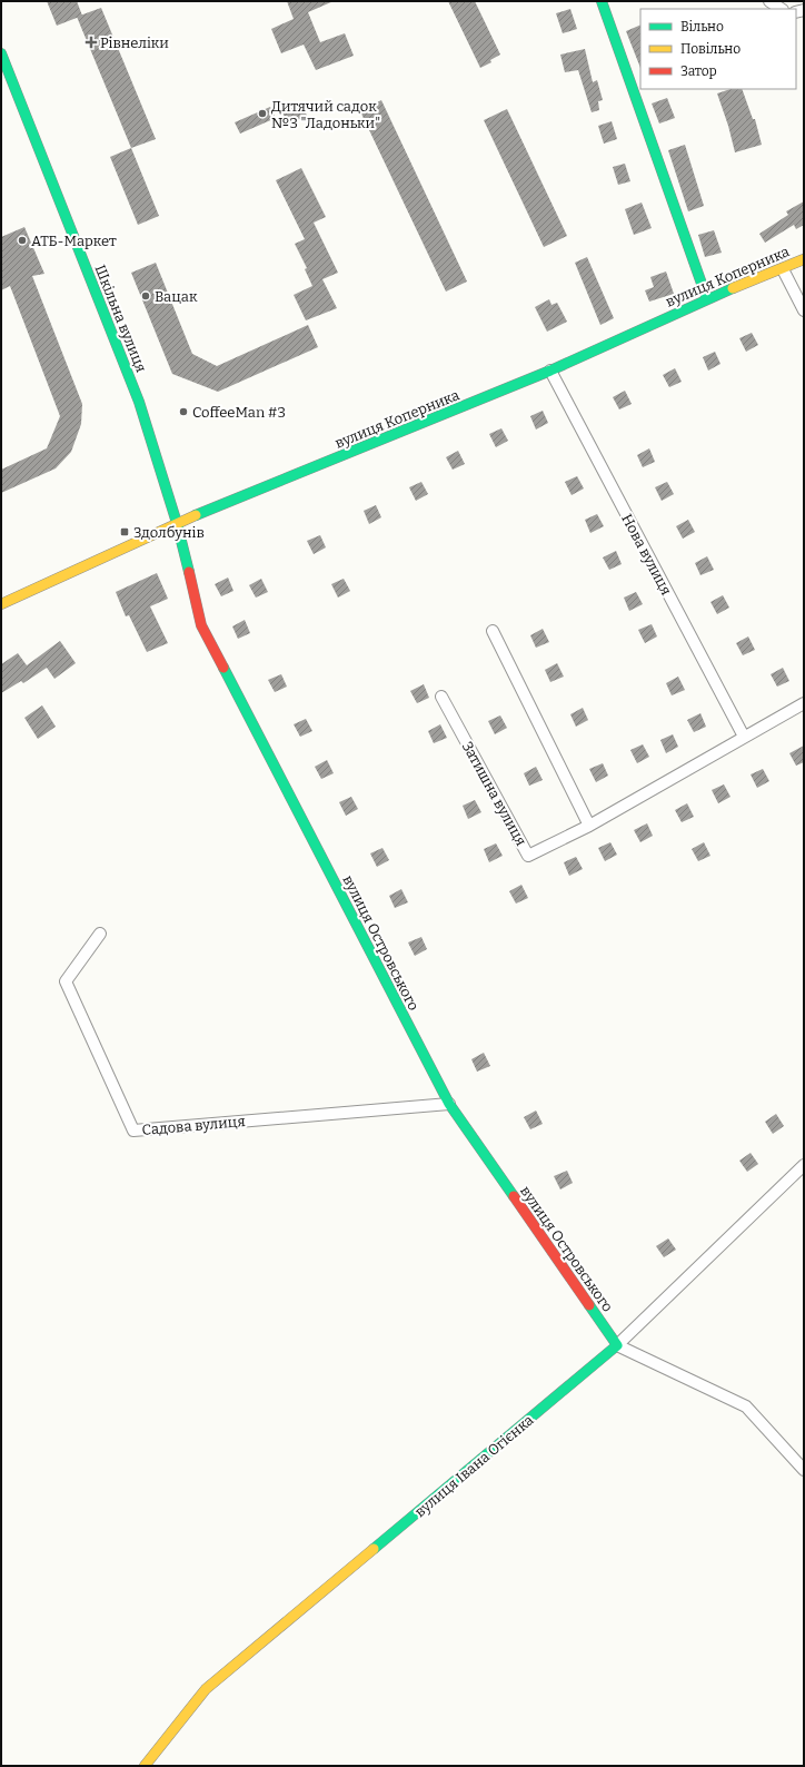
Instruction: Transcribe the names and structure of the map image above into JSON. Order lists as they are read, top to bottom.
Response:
{
  "streets": {
    "street": [
      "вулиця Коперника",
      "Шкільна вулиця",
      "Нова вулиця",
      "Затишна вулиця",
      "вулиця Островського",
      "Садова вулиця",
      "вулиця Івана Огієнка"
    ]
  },
  "crossings": [
    ["вулиця Коперника", "Шкільна вулиця"],
    ["вулиця Коперника", "Нова вулиця"],
    ["вулиця Коперника", "вулиця Островського"],
    ["Шкільна вулиця", "вулиця Островського"],
    ["Нова вулиця", "Затишна вулиця"],
    ["вулиця Островського", "Садова вулиця"],
    ["вулиця Островського", "вулиця Івана Огієнка"]
  ],
  "places": {
    "health": ["Рівнеліки"],
    "other": [
      "Дитячий садок №3 \"Ладоньки\"",
      "АТБ-Маркет",
      "Вацак",
      "CoffeeMan #3"
    ],
    "transit": ["Здолбунів"]
  },
  "legend": ["Вільно", "Повільно", "Затор"]
}
